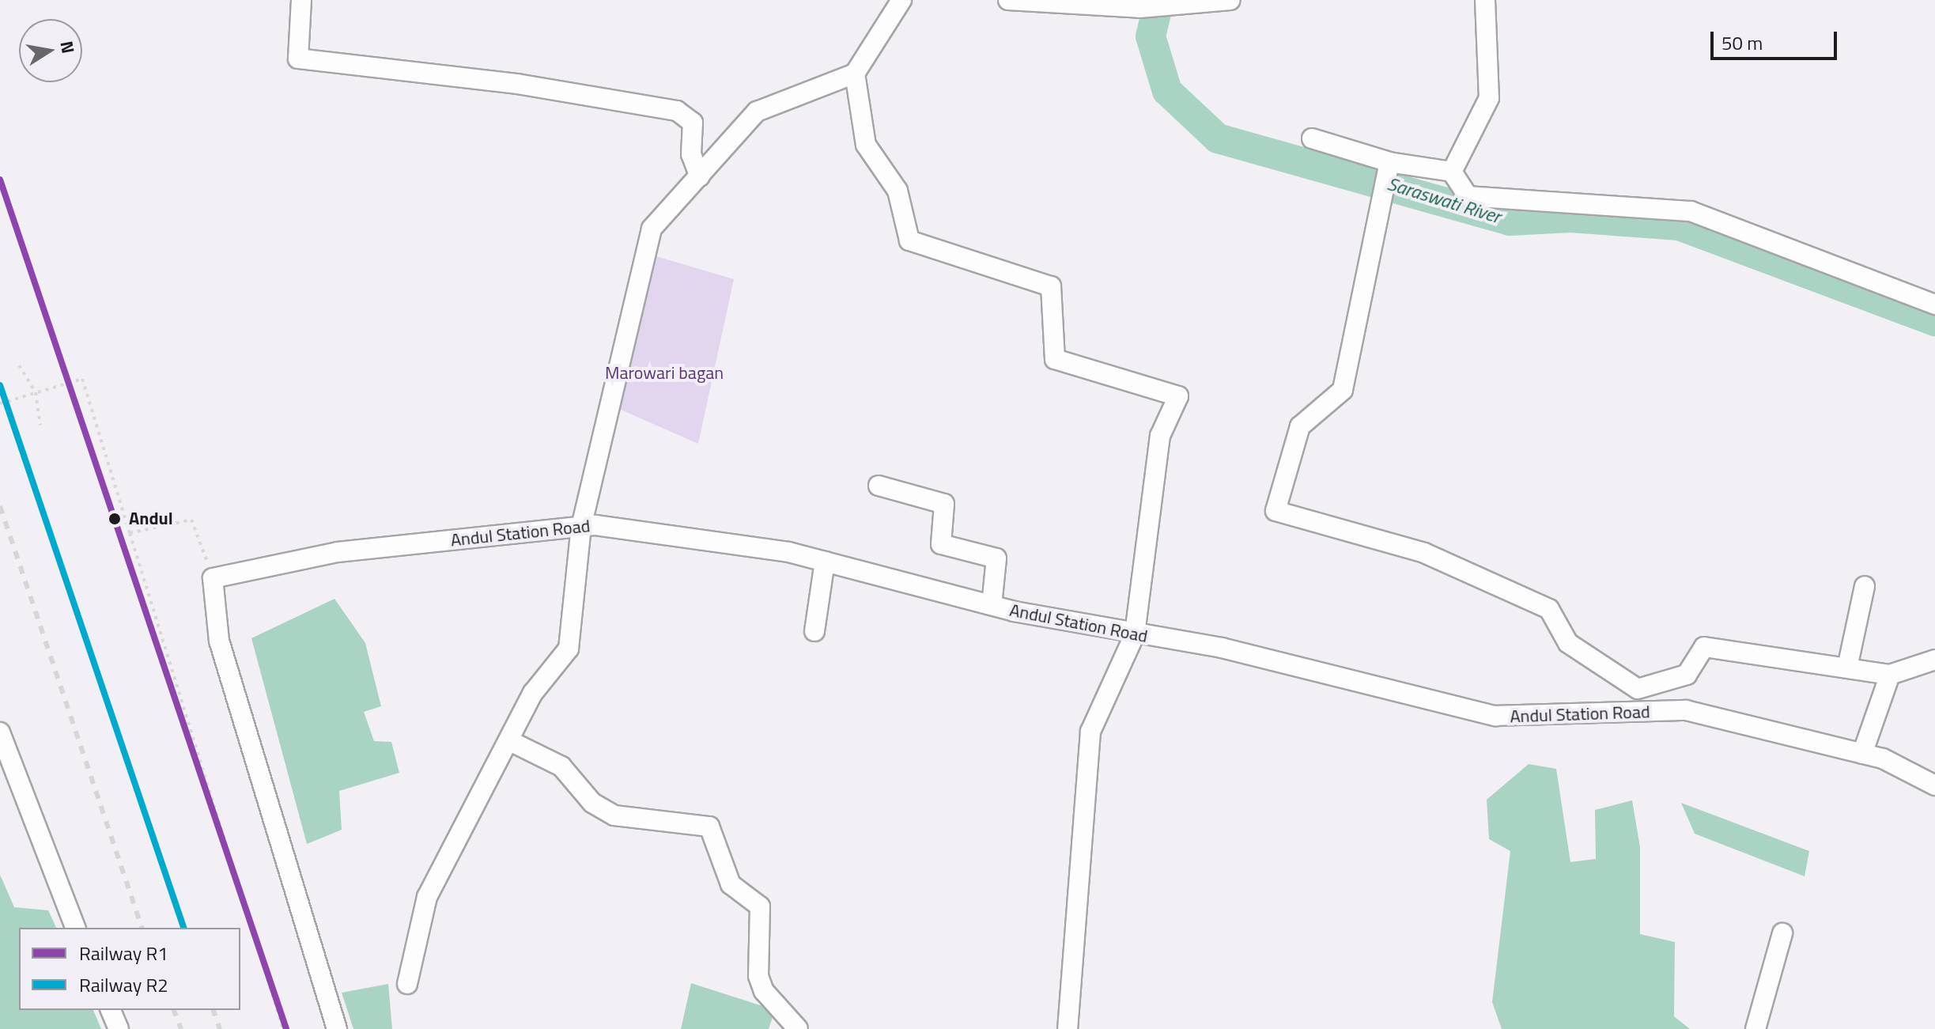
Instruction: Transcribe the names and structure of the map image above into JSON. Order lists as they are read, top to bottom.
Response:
{
  "streets": {
    "street": ["Andul Station Road"]
  },
  "water": ["Saraswati River"],
  "parks": ["Marowari bagan"],
  "places": ["Andul"],
  "lines": ["rail line R1", "rail line R2"],
  "legend": ["Railway R1", "Railway R2"],
  "scale_bar": "50 m",
  "north": "right"
}
